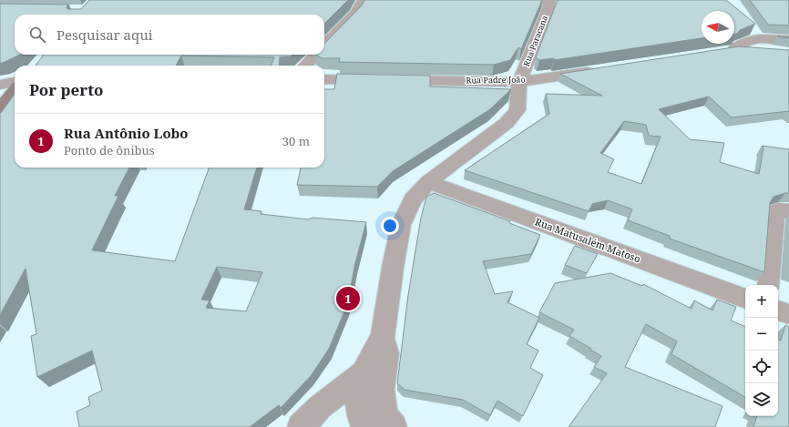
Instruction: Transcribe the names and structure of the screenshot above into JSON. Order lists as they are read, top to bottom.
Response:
{
  "streets": {
    "street": ["Rua Paracana", "Rua Padre João", "Rua Matusalém Matoso"]
  },
  "crossings": [
    ["Rua Paracana", "Rua Padre João"],
    ["Rua Paracana", "Rua Matusalém Matoso"]
  ],
  "north": "left",
  "page": {
    "search": "Pesquisar aqui",
    "heading": "Por perto",
    "list": [
      {
        "mark": "1",
        "name": "Rua Antônio Lobo",
        "note": "Ponto de ônibus",
        "value": "30 m"
      }
    ],
    "map_buttons": ["+", "−"],
    "pins": "1"
  }
}
